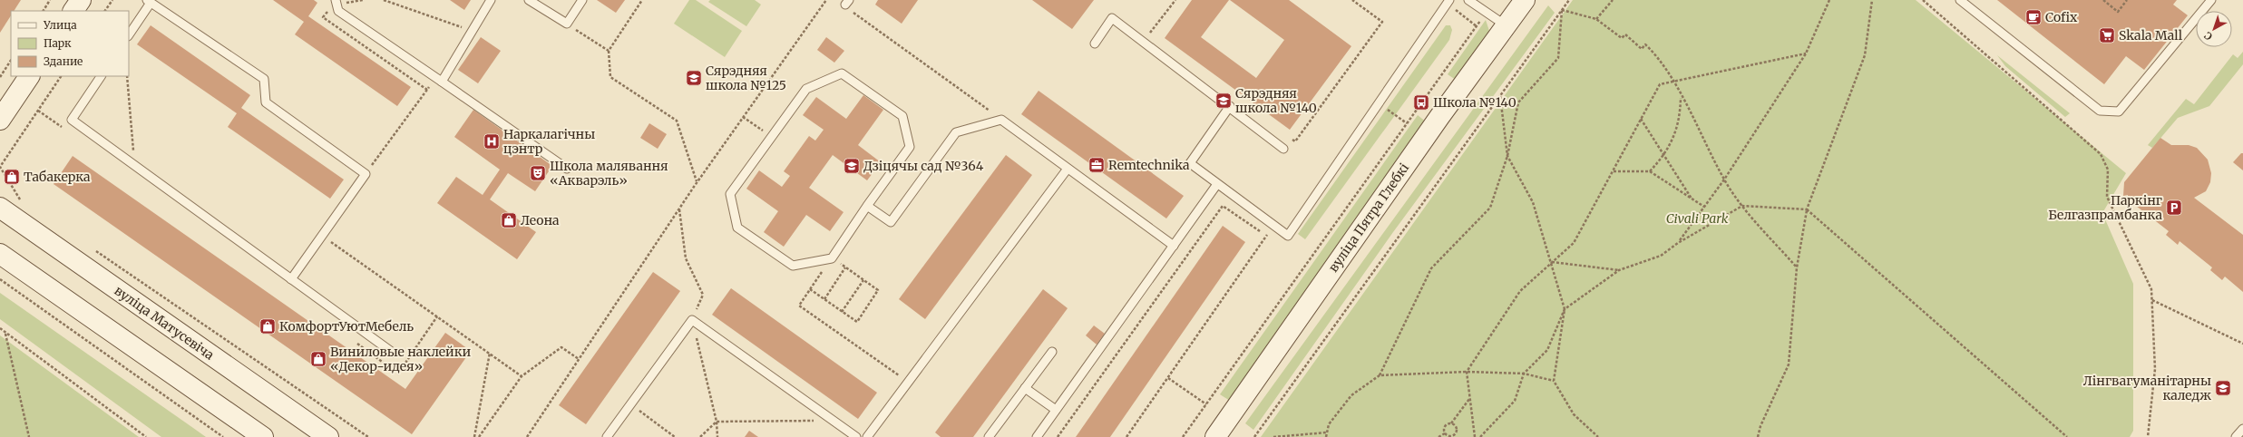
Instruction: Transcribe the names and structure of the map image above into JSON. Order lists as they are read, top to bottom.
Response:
{
  "streets": {
    "main road": ["вуліца Пятра Глебкі", "вуліца Матусевіча"]
  },
  "parks": ["Civali Park"],
  "places": {
    "cafe": ["Cofix"],
    "supermarket": ["Skala Mall"],
    "school or university": [
      "Сярэдняя школа №125",
      "Сярэдняя школа №140",
      "Дзіцячы сад №364",
      "Лінгвагуманітарны каледж"
    ],
    "bus stop": ["Школа №140"],
    "hospital": ["Наркалагічны цэнтр"],
    "office": ["Remtechnika"],
    "theatre": ["Школа малявання «Акварэль»"],
    "shop": [
      "Табакерка",
      "Леона",
      "КомфортУютМебель",
      "Виниловые наклейки «Декор-идея»"
    ],
    "parking": ["Паркінг Белгазпрамбанка"]
  },
  "legend": ["Улица", "Парк", "Здание"],
  "north": "bottom left"
}
